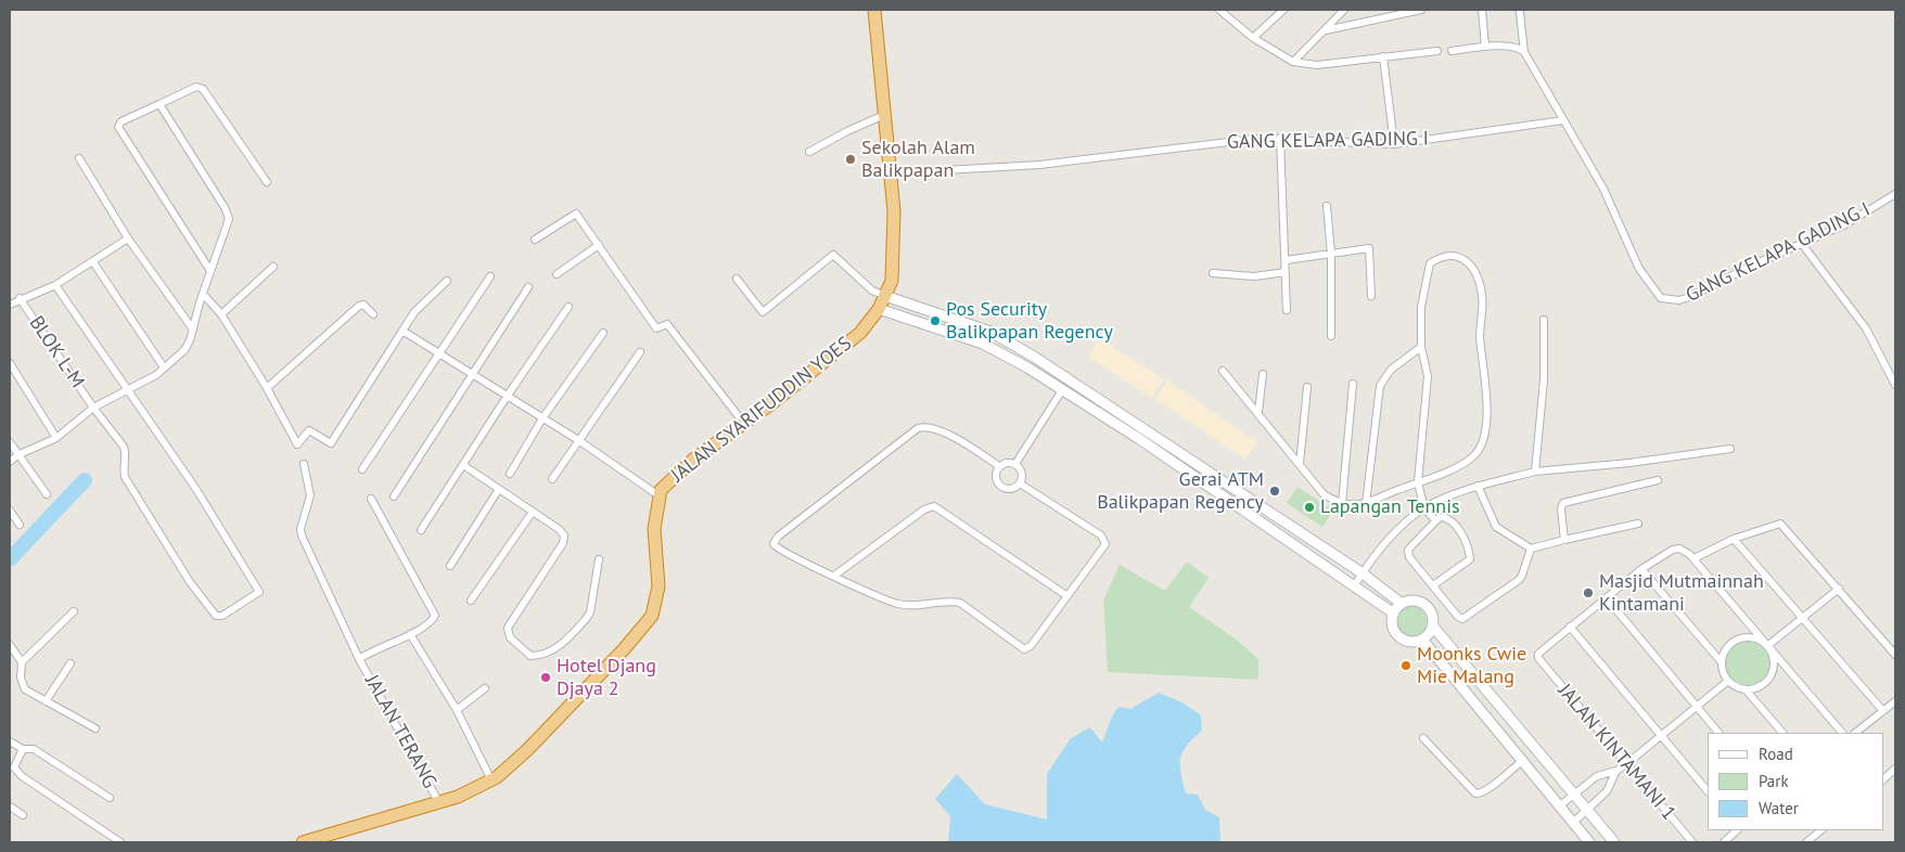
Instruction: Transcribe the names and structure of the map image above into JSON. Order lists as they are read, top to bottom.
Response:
{
  "streets": {
    "highway": ["JALAN SYARIFUDDIN YOES"],
    "street": [
      "GANG KELAPA GADING I",
      "BLOK L-M",
      "JALAN TERANG",
      "JALAN KINTAMANI 1"
    ]
  },
  "crossings": [
    ["GANG KELAPA GADING I", "JALAN SYARIFUDDIN YOES"],
    ["JALAN SYARIFUDDIN YOES", "JALAN TERANG"]
  ],
  "places": [
    "Sekolah Alam Balikpapan",
    "Pos Security Balikpapan Regency",
    "Gerai ATM Balikpapan Regency",
    "Lapangan Tennis",
    "Masjid Mutmainnah Kintamani",
    "Moonks Cwie Mie Malang",
    "Hotel Djang Djaya 2"
  ],
  "legend": ["Road", "Park", "Water"]
}
